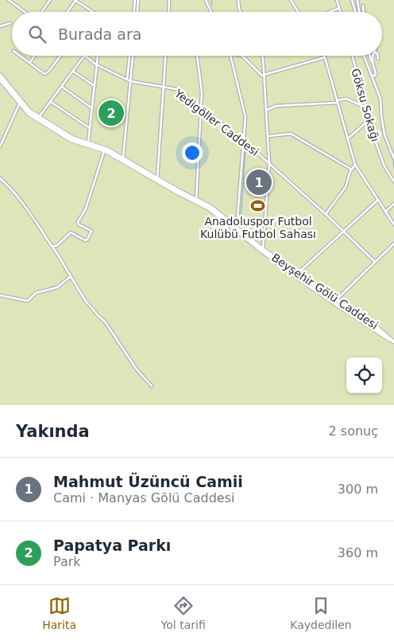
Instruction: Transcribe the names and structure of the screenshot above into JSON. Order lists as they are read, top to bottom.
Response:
{
  "streets": {
    "main road": ["Beyşehir Gölü Caddesi"],
    "street": ["Göksu Sokağı", "Yedigöller Caddesi"]
  },
  "places": {
    "sports": ["Anadoluspor Futbol Kulübü Futbol Sahası"]
  },
  "page": {
    "search": "Burada ara",
    "pins": ["2", "1"],
    "heading": ["Yakında", "2 sonuç"],
    "list": [
      {
        "mark": "1",
        "name": "Mahmut Üzüncü Camii",
        "note": "Cami · Manyas Gölü Caddesi",
        "value": "300 m"
      },
      {
        "mark": "2",
        "name": "Papatya Parkı",
        "note": "Park",
        "value": "360 m"
      }
    ],
    "nav": ["Harita", "Yol tarifi", "Kaydedilen"]
  }
}
